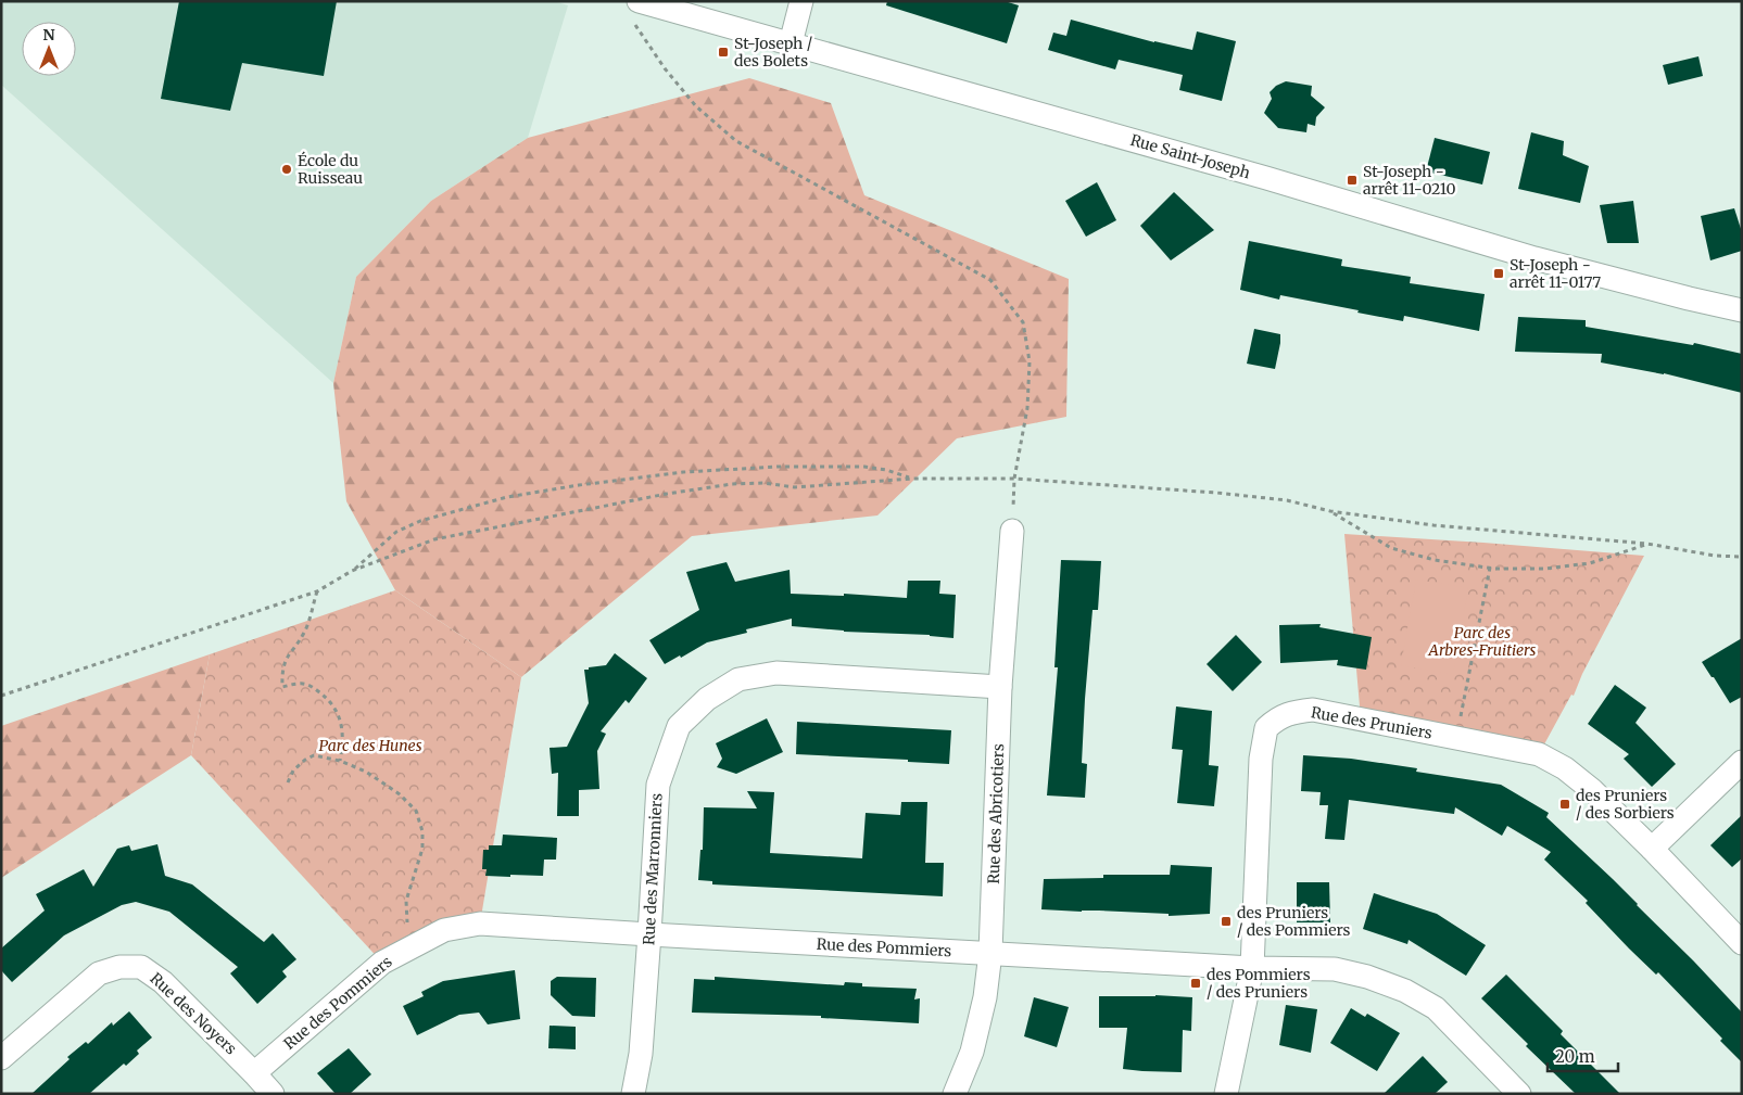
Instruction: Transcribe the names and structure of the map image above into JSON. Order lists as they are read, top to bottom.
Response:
{
  "streets": {
    "street": [
      "Rue Saint-Joseph",
      "Rue des Pruniers",
      "Rue des Abricotiers",
      "Rue des Marronniers",
      "Rue des Pommiers",
      "Rue des Noyers"
    ]
  },
  "crossings": [
    ["Rue des Pruniers", "Rue des Pommiers"],
    ["Rue des Abricotiers", "Rue des Marronniers"],
    ["Rue des Abricotiers", "Rue des Pommiers"],
    ["Rue des Marronniers", "Rue des Pommiers"],
    ["Rue des Pommiers", "Rue des Noyers"]
  ],
  "parks": ["Parc des Arbres-Fruitiers", "Parc des Hunes"],
  "places": {
    "transit": [
      "St-Joseph / des Bolets",
      "St-Joseph - arrêt 11-0210",
      "St-Joseph - arrêt 11-0177",
      "des Pruniers / des Sorbiers",
      "des Pruniers / des Pommiers",
      "des Pommiers / des Pruniers"
    ],
    "other": ["École du Ruisseau"]
  },
  "scale_bar": "20 m",
  "north": "top"
}
